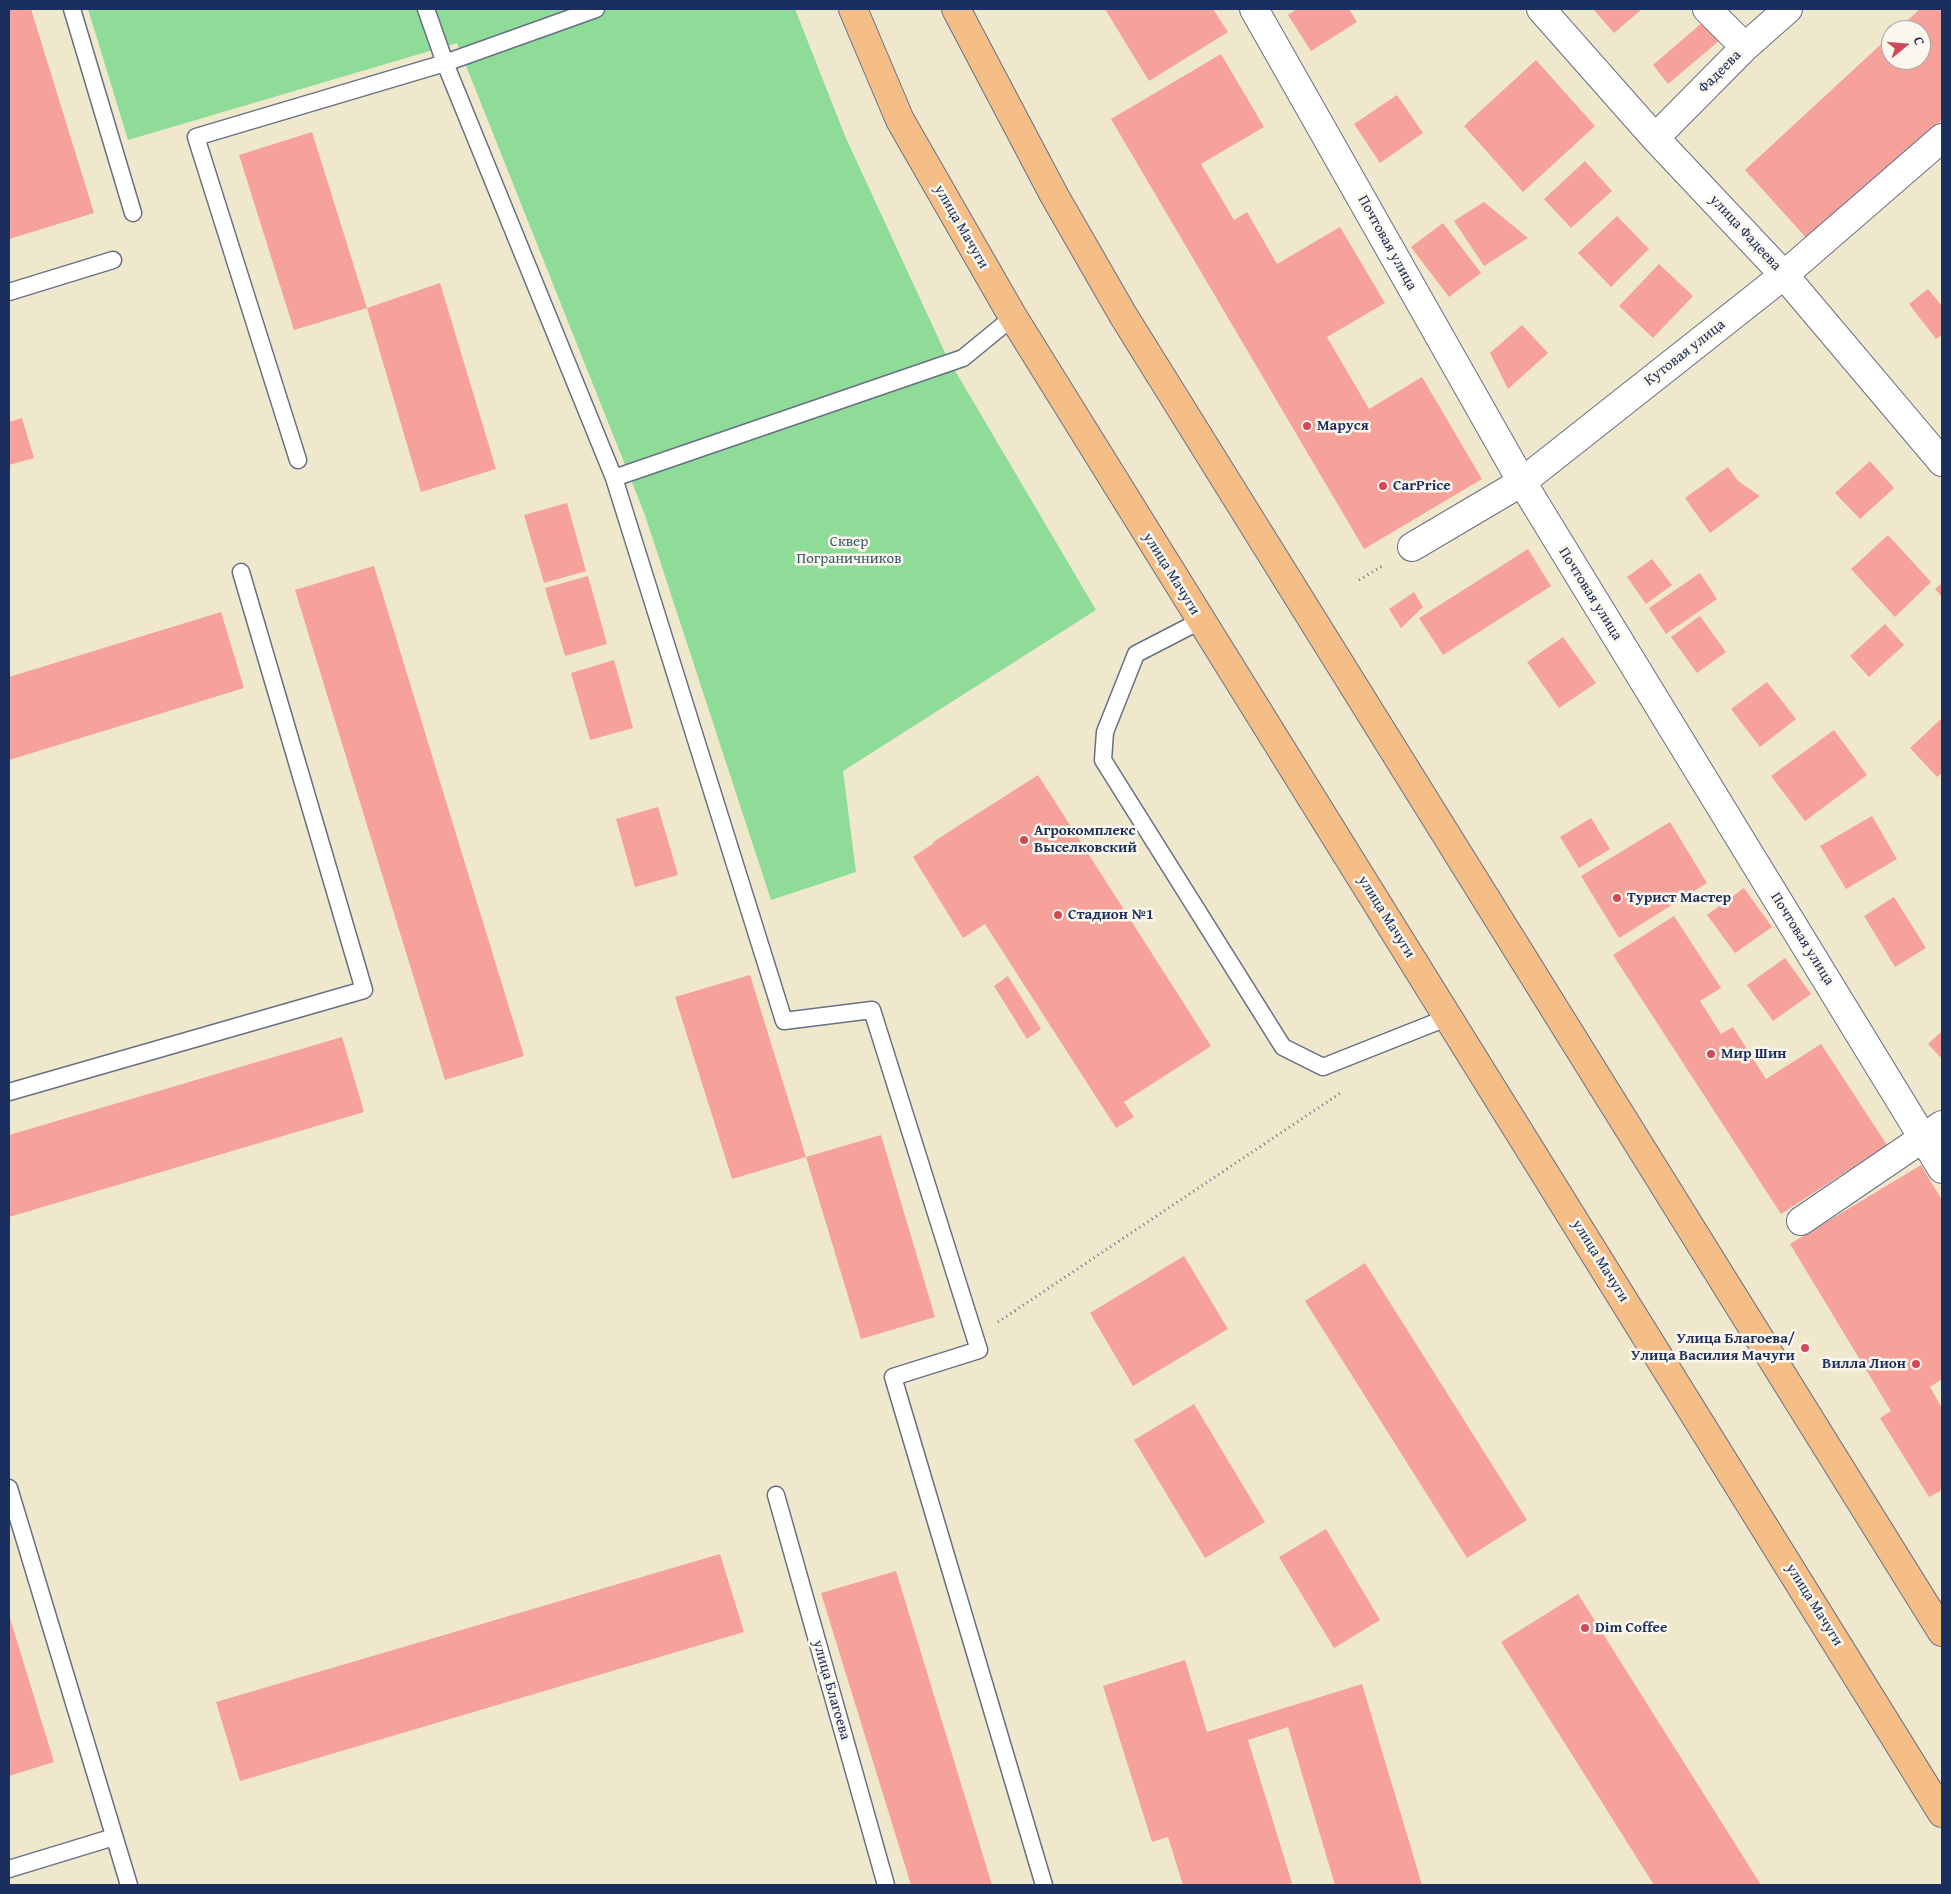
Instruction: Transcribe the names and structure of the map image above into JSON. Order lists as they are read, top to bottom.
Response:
{
  "streets": {
    "main road": ["улица Мачуги"],
    "street": [
      "Фадеева",
      "улица Фадеева",
      "Почтовая улица",
      "Кутовая улица"
    ],
    "lane": ["улица Благоева"]
  },
  "crossings": [
    ["Фадеева", "улица Фадеева"],
    ["улица Фадеева", "Кутовая улица"],
    ["Почтовая улица", "Кутовая улица"]
  ],
  "parks": ["Сквер Пограничников"],
  "places": [
    "Маруся",
    "CarPrice",
    "Агрокомплекс Выселковский",
    "Турист Мастер",
    "Стадион №1",
    "Мир Шин",
    "Улица Благоева/ Улица Василия Мачуги",
    "Вилла Лион",
    "Dim Coffee"
  ],
  "north": "right"
}
